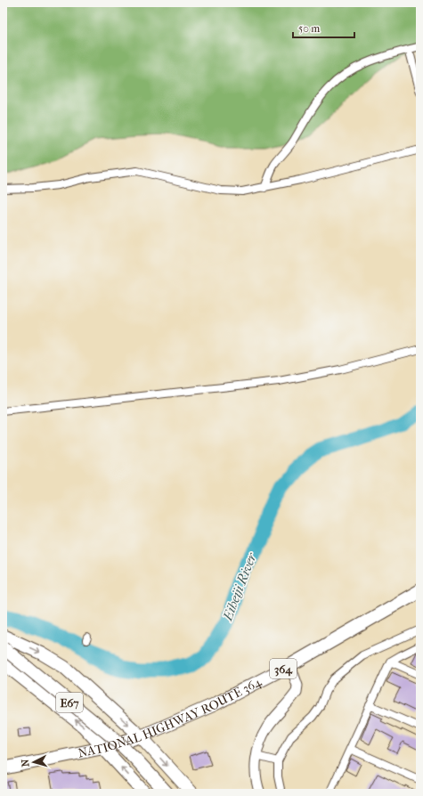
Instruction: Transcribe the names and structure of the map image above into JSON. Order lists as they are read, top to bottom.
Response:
{
  "streets": {
    "highway": ["364", "E67", "NATIONAL HIGHWAY ROUTE 364"]
  },
  "water": ["Eiheiji River"],
  "scale_bar": "50 m",
  "north": "left"
}
